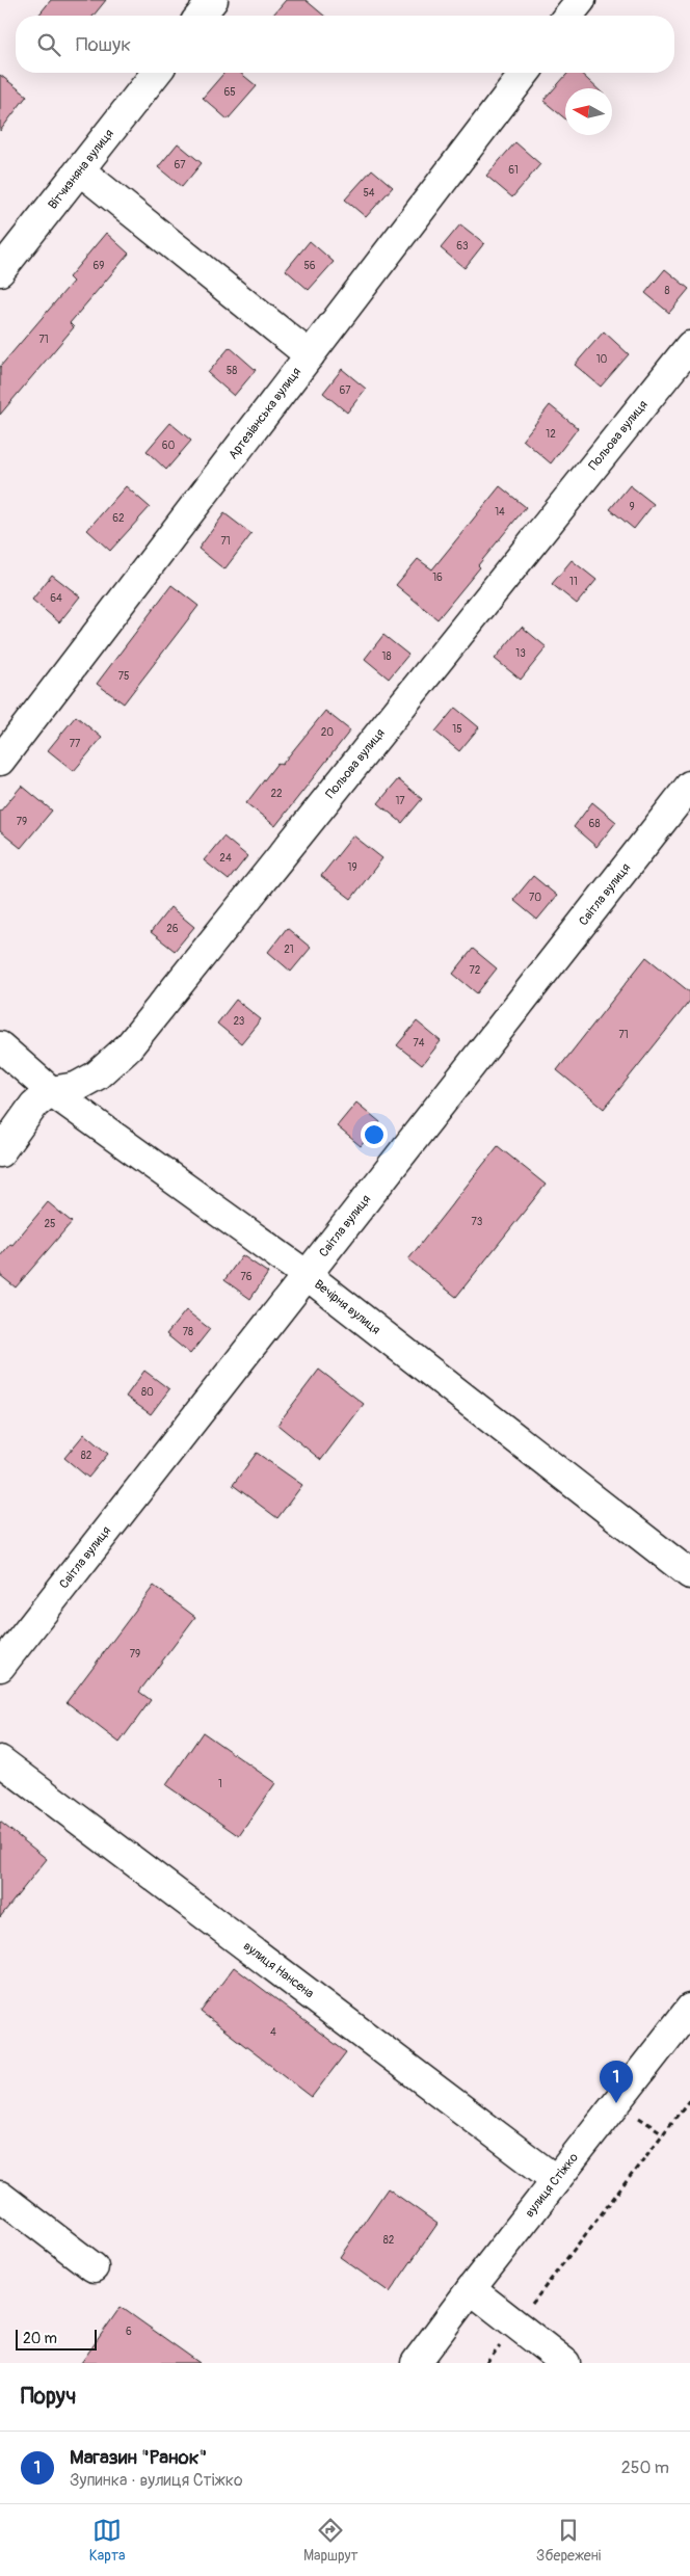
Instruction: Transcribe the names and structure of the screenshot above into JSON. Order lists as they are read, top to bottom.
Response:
{
  "streets": {
    "street": [
      "Вітчизняна вулиця",
      "Артезіанська вулиця",
      "Польова вулиця",
      "Світла вулиця",
      "Вечірня вулиця",
      "вулиця Нансена",
      "вулиця Стіжко"
    ]
  },
  "crossings": [
    ["Польова вулиця", "Вечірня вулиця"],
    ["Світла вулиця", "Вечірня вулиця"],
    ["вулиця Нансена", "вулиця Стіжко"]
  ],
  "house_numbers": [
    "65",
    "67",
    "61",
    "54",
    "63",
    "69",
    "56",
    "8",
    "71",
    "10",
    "58",
    "67",
    "12",
    "60",
    "9",
    "14",
    "62",
    "71",
    "16",
    "11",
    "64",
    "13",
    "18",
    "75",
    "15",
    "20",
    "77",
    "22",
    "17",
    "79",
    "68",
    "24",
    "19",
    "70",
    "26",
    "21",
    "72",
    "23",
    "71",
    "74",
    "73",
    "25",
    "76",
    "78",
    "80",
    "82",
    "79",
    "1",
    "4",
    "82",
    "6"
  ],
  "scale_bar": "20 m",
  "north": "left",
  "page": {
    "search": "Пошук",
    "pins": "1",
    "scale": "20 m",
    "heading": "Поруч",
    "list": [
      {
        "mark": "1",
        "name": "Магазин \"Ранок\"",
        "note": "Зупинка · вулиця Стіжко",
        "value": "250 m"
      }
    ],
    "nav": ["Карта", "Маршрут", "Збережені"]
  }
}
